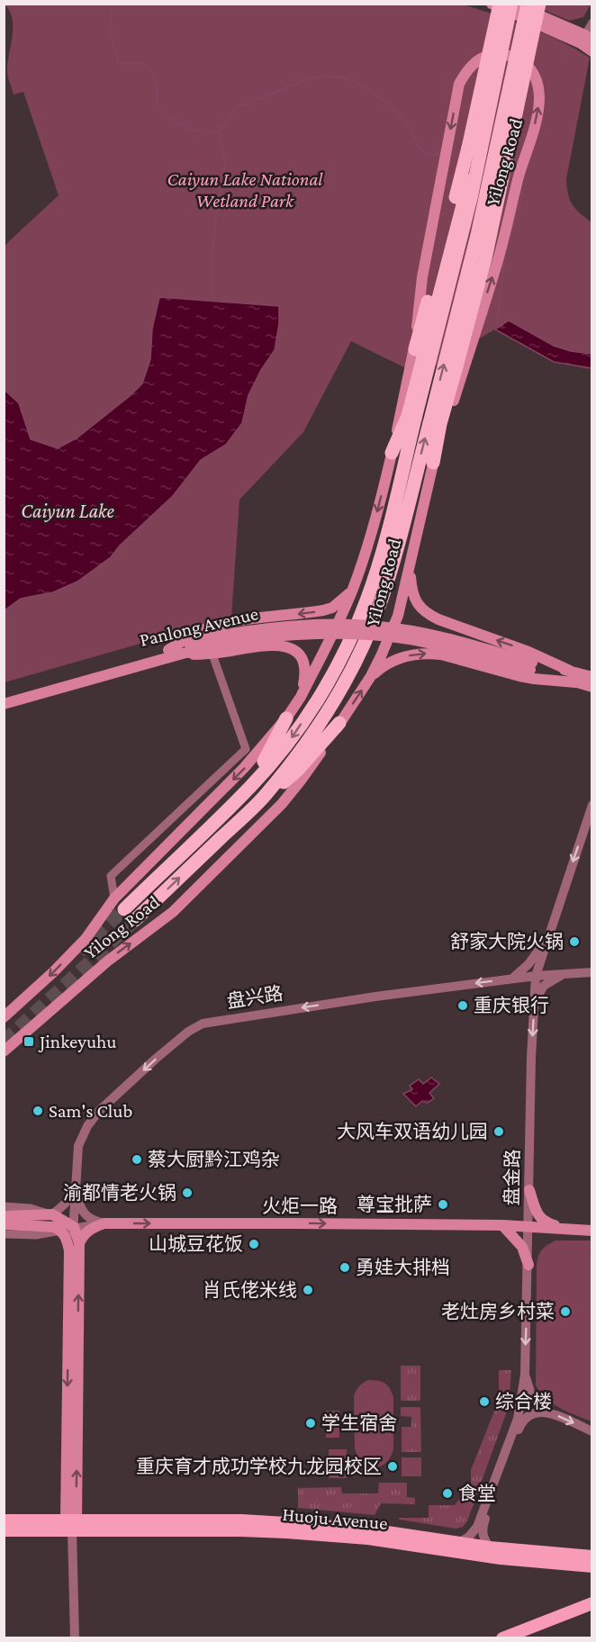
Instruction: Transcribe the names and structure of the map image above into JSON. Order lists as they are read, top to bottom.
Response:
{
  "streets": {
    "highway": ["Yilong Road"],
    "main road": ["Panlong Avenue", "火炬一路", "Huoju Avenue"],
    "street": ["盘兴路", "盘金路"]
  },
  "crossings": [
    ["盘兴路", "盘金路"],
    ["盘金路", "火炬一路"],
    ["盘金路", "Huoju Avenue"]
  ],
  "one_way": ["盘兴路", "盘金路", "火炬一路"],
  "water": ["Caiyun Lake"],
  "parks": ["Caiyun Lake National Wetland Park"],
  "places": {
    "other": [
      "舒家大院火锅",
      "重庆银行",
      "Sam's Club",
      "大风车双语幼儿园",
      "蔡大厨黔江鸡杂",
      "渝都情老火锅",
      "尊宝批萨",
      "山城豆花饭",
      "勇娃大排档",
      "肖氏佬米线",
      "老灶房乡村菜",
      "综合楼",
      "学生宿舍",
      "重庆育才成功学校九龙园校区",
      "食堂"
    ],
    "transit": ["Jinkeyuhu"]
  }
}
